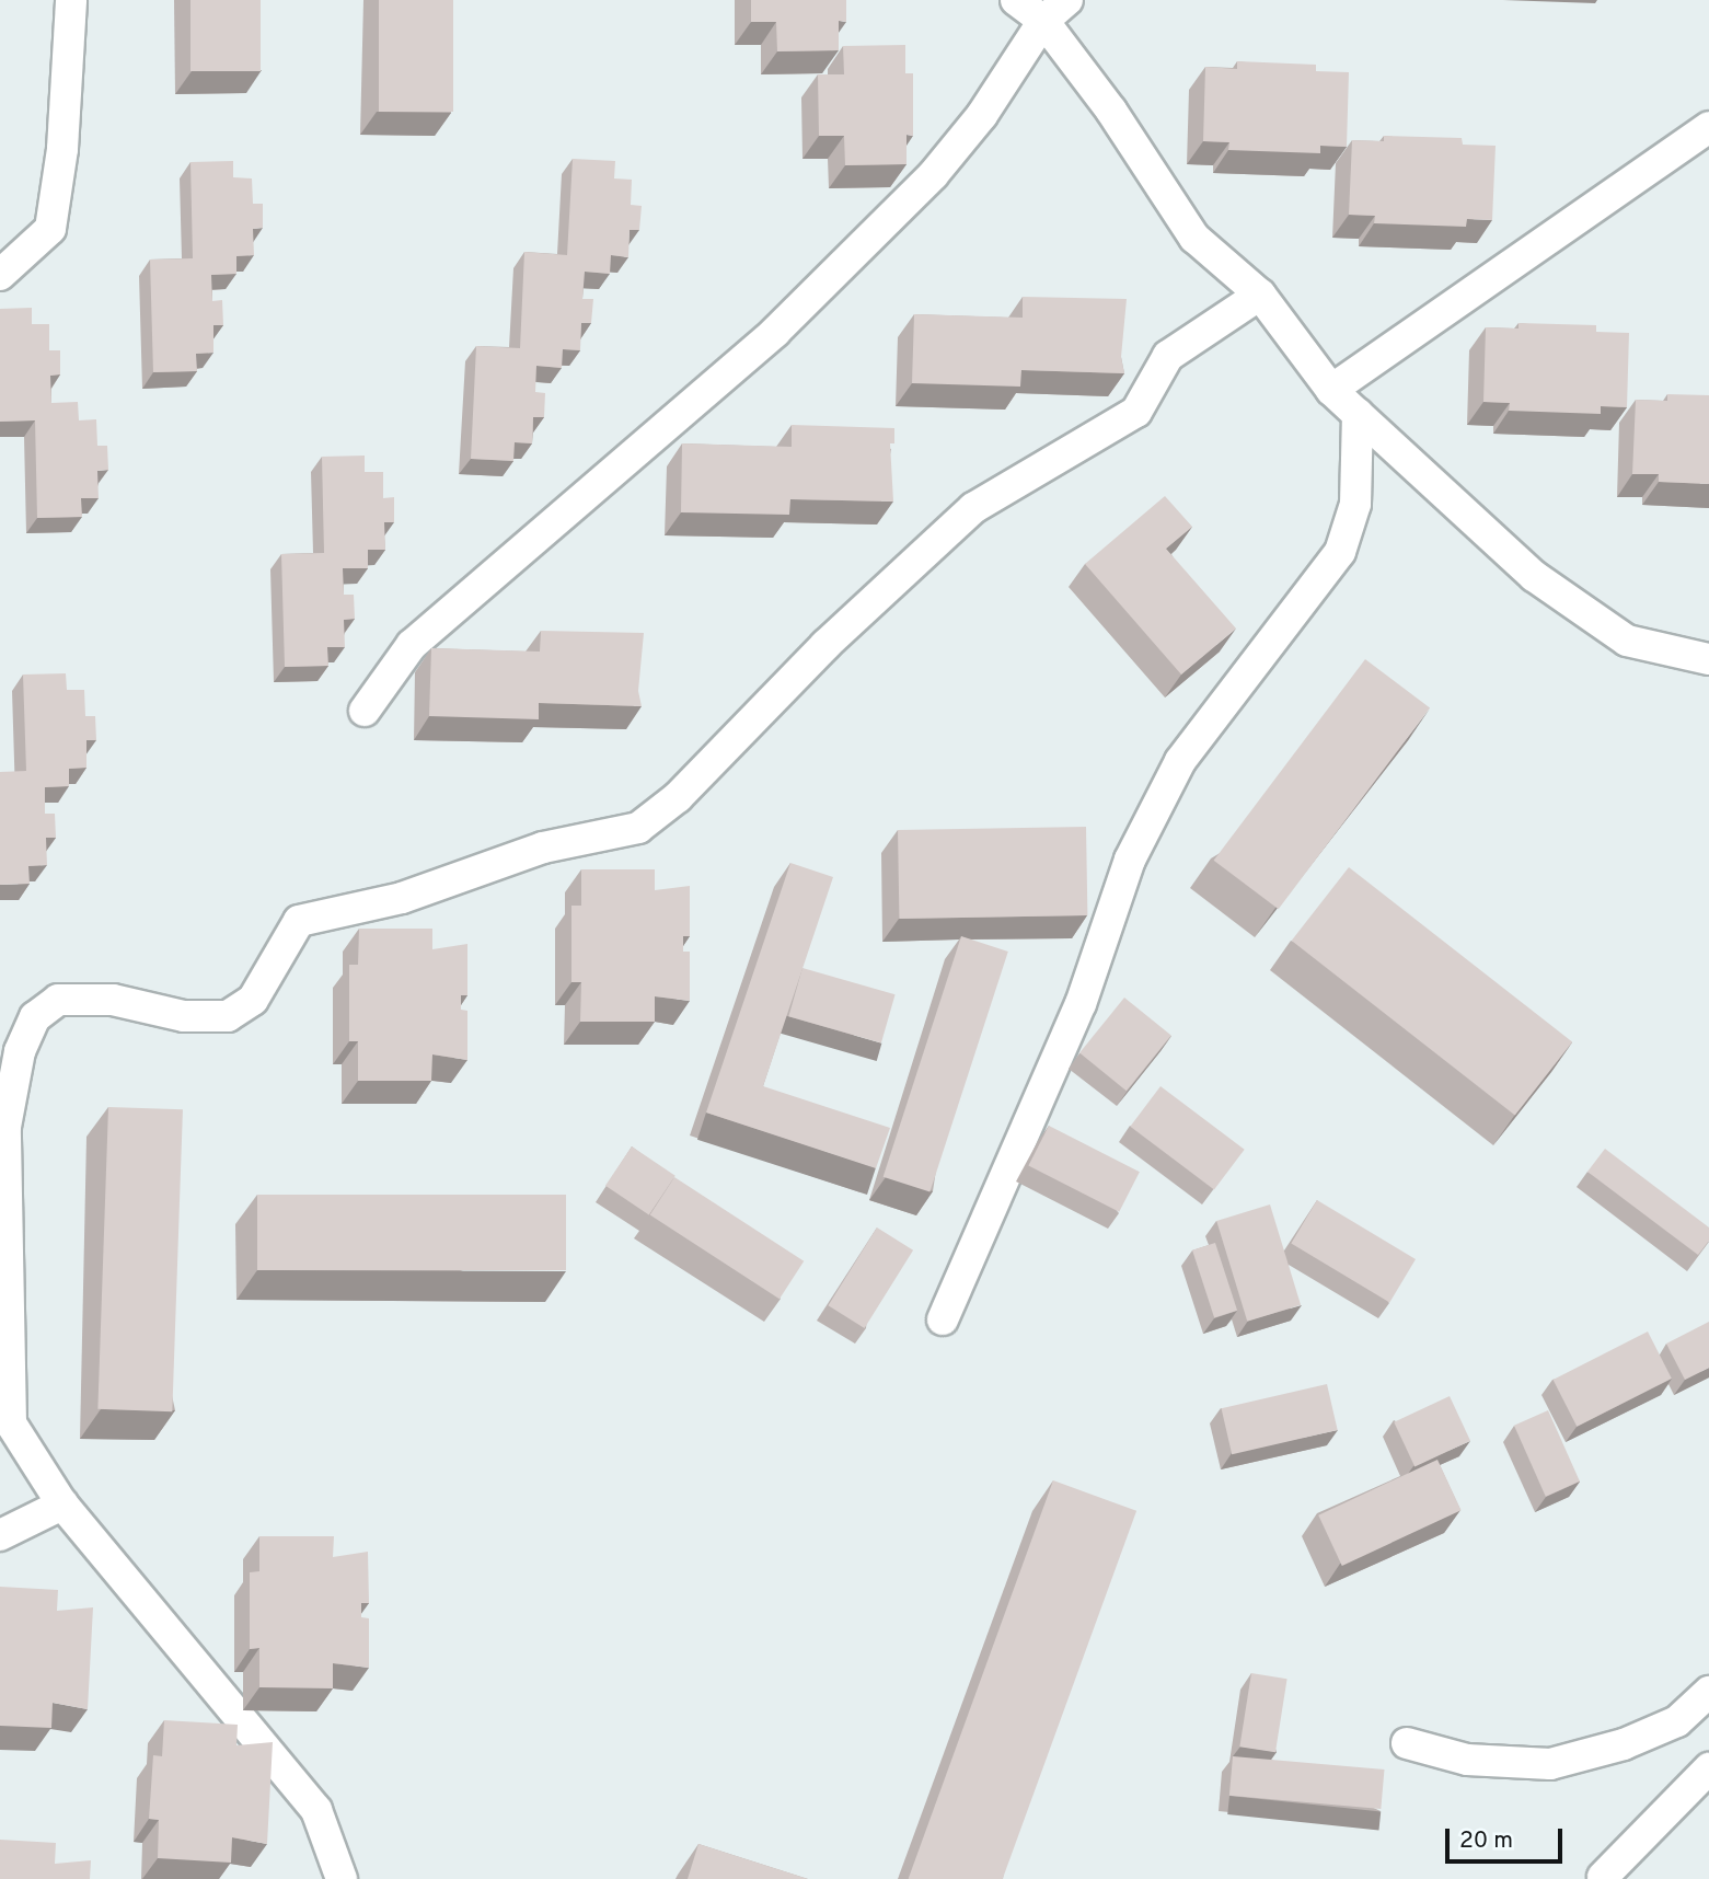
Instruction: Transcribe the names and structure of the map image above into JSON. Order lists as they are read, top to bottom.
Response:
{
  "scale_bar": "20 m"
}
